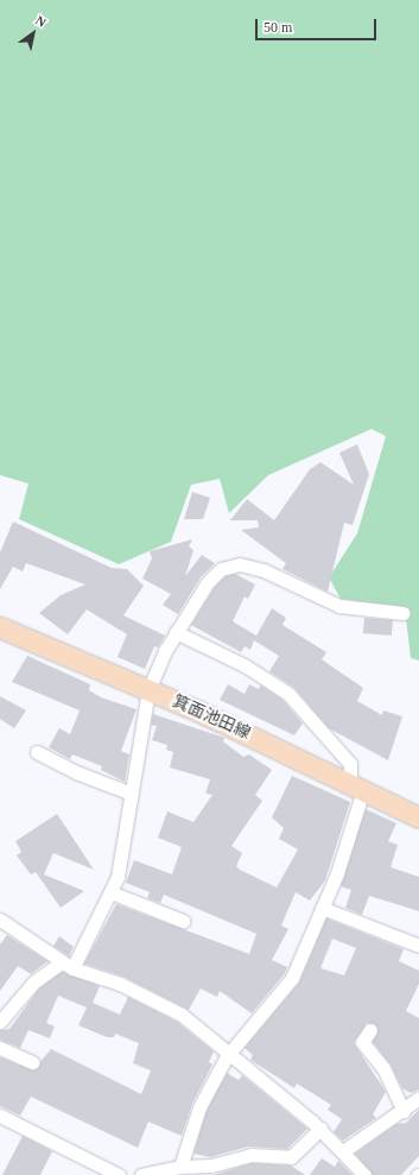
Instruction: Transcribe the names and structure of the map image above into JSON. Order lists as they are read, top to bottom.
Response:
{
  "streets": {
    "main road": ["箕面池田線"]
  },
  "scale_bar": "50 m",
  "north": "top right"
}
